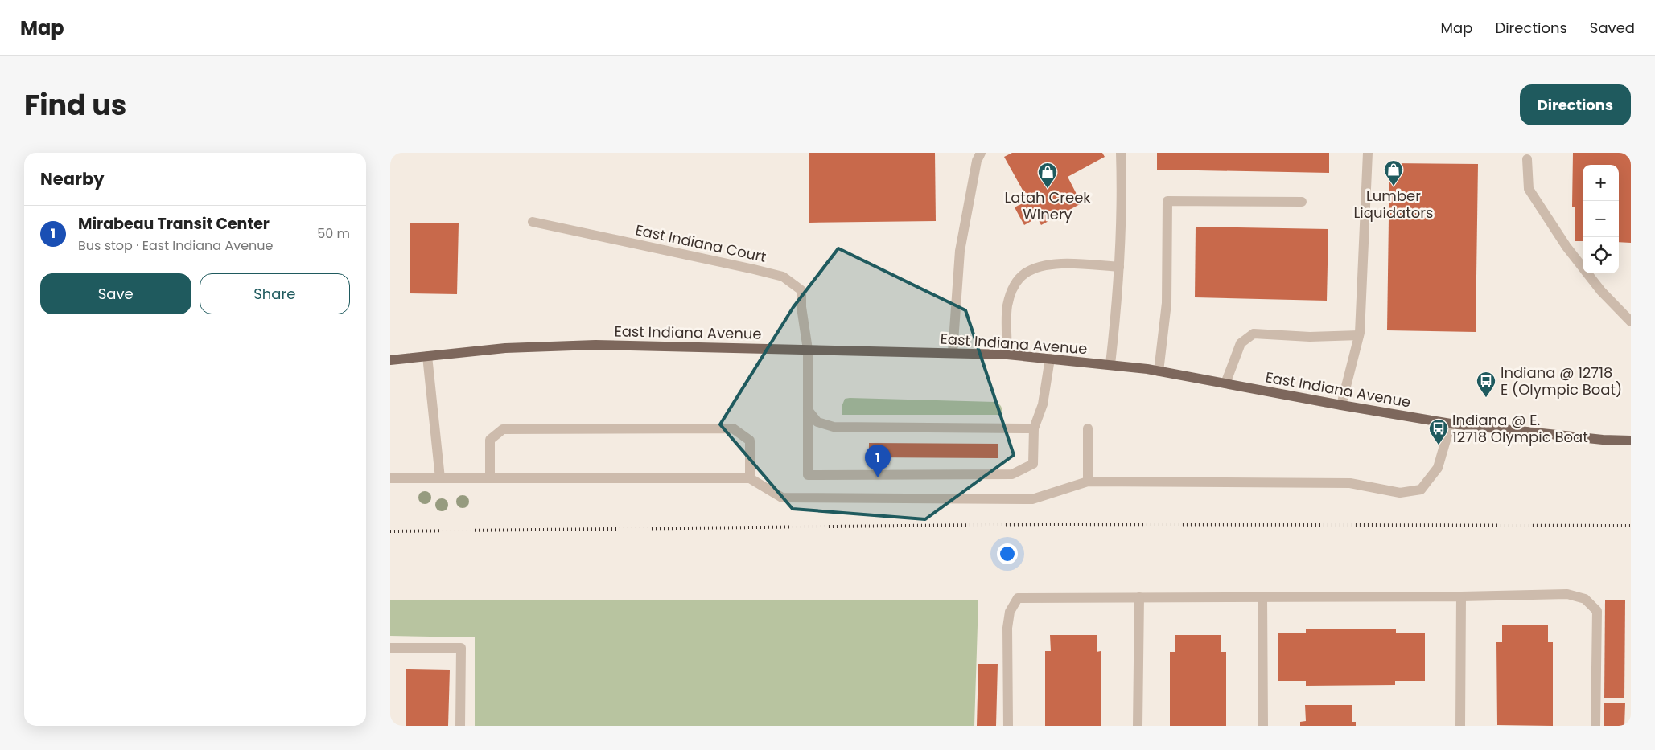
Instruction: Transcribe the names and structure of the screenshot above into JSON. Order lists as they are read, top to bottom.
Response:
{
  "streets": {
    "main road": ["East Indiana Avenue"],
    "lane": ["East Indiana Court"]
  },
  "crossings": [
    ["East Indiana Court", "East Indiana Avenue"]
  ],
  "places": {
    "shop": ["Lumber Liquidators", "Latah Creek Winery"],
    "bus stop": ["Indiana @ 12718 E (Olympic Boat)", "Indiana @ E. 12718 Olympic Boat"]
  },
  "page": {
    "header": "Map",
    "nav": ["Map", "Directions", "Saved"],
    "title": "Find us",
    "buttons": [
      "Directions",
      ["Save", "Share"]
    ],
    "heading": "Nearby",
    "map_buttons": ["+", "−"],
    "list": [
      {
        "mark": "1",
        "name": "Mirabeau Transit Center",
        "note": "Bus stop · East Indiana Avenue",
        "value": "50 m"
      }
    ],
    "pins": "1"
  }
}
